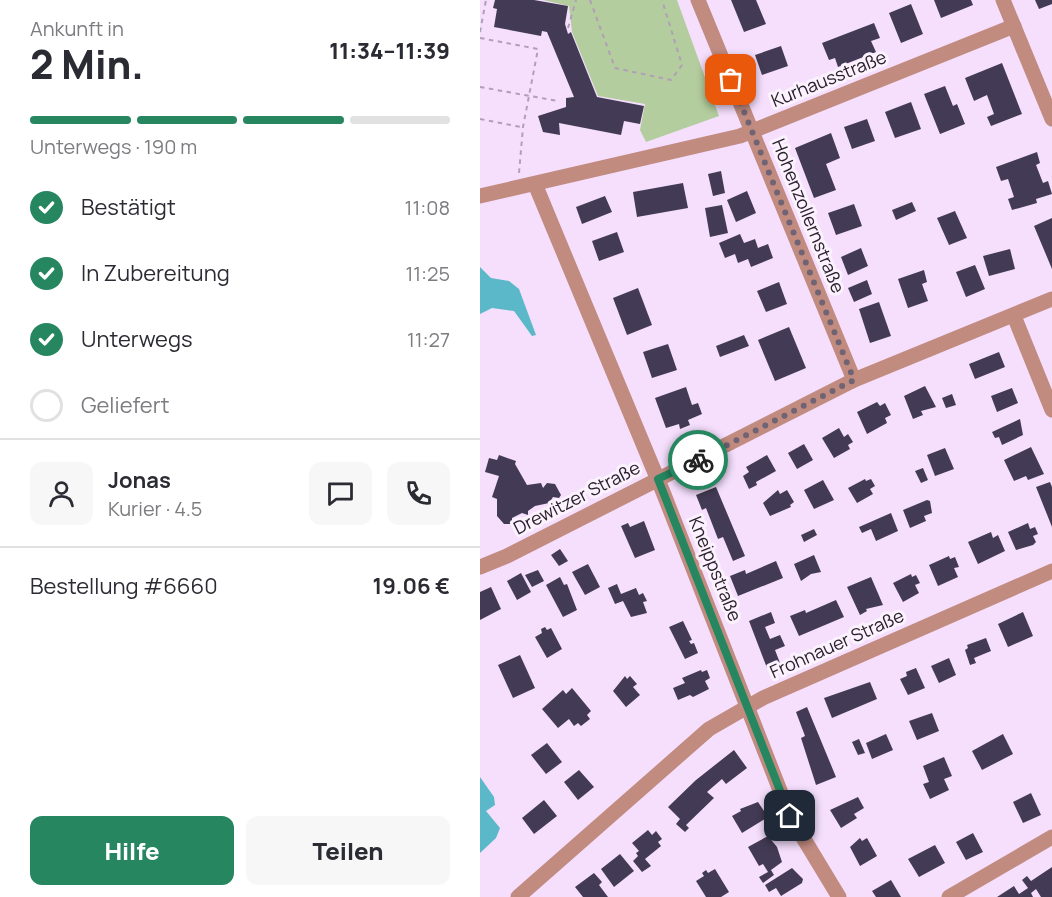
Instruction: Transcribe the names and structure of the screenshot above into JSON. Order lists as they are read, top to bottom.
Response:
{
  "streets": {
    "street": [
      "Kurhausstraße",
      "Hohenzollernstraße",
      "Drewitzer Straße",
      "Kneippstraße",
      "Frohnauer Straße"
    ]
  },
  "crossings": [
    ["Kurhausstraße", "Hohenzollernstraße"],
    ["Kurhausstraße", "Kneippstraße"],
    ["Hohenzollernstraße", "Drewitzer Straße"],
    ["Drewitzer Straße", "Kneippstraße"],
    ["Kneippstraße", "Frohnauer Straße"]
  ],
  "page": {
    "heading": ["2 Min.", "Ankunft in", "11:34–11:39"],
    "panel": [
      "Jonas",
      "Kurier · 4.5",
      "Bestellung #6660",
      "19.06 €"
    ],
    "bar": "Unterwegs · 190 m",
    "list": [
      ["Bestätigt", "11:08"],
      ["In Zubereitung", "11:25"],
      ["Unterwegs", "11:27"],
      "Geliefert"
    ],
    "buttons": ["Hilfe", "Teilen"]
  }
}
